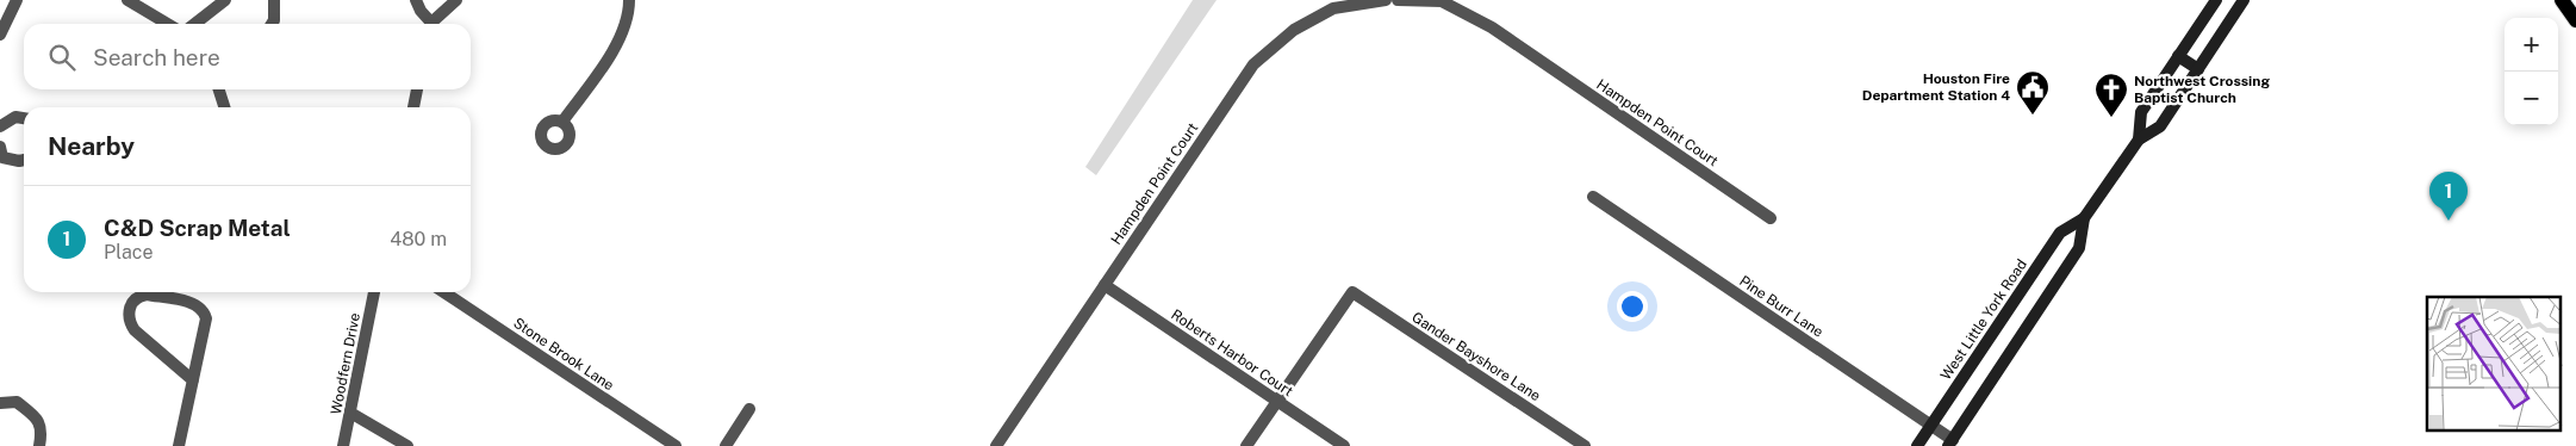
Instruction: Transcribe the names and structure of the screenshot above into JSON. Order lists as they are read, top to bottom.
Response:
{
  "streets": {
    "main road": ["West Little York Road"],
    "street": [
      "Hampden Point Court",
      "Pine Burr Lane",
      "Roberts Harbor Court",
      "Stone Brook Lane",
      "Gander Bayshore Lane",
      "Woodfern Drive"
    ]
  },
  "crossings": [
    ["Hampden Point Court", "Roberts Harbor Court"],
    ["Pine Burr Lane", "West Little York Road"],
    ["Roberts Harbor Court", "Gander Bayshore Lane"]
  ],
  "places": {
    "public building": ["Houston Fire Department Station 4"],
    "church": ["Northwest Crossing Baptist Church"]
  },
  "page": {
    "map_buttons": ["+", "−"],
    "search": "Search here",
    "heading": "Nearby",
    "pins": "1",
    "list": [
      {
        "mark": "1",
        "name": "C&D Scrap Metal",
        "note": "Place",
        "value": "480 m"
      }
    ]
  }
}
